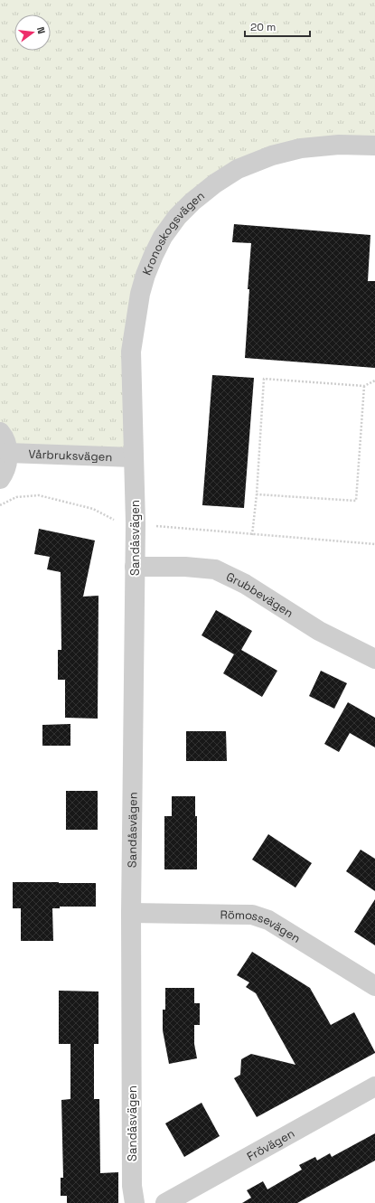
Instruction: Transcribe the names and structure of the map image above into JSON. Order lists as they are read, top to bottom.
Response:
{
  "streets": {
    "street": [
      "Kronoskogsvägen",
      "Vårbruksvägen",
      "Sandåsvägen",
      "Grubbevägen",
      "Römossevägen",
      "Frövägen"
    ]
  },
  "crossings": [
    ["Kronoskogsvägen", "Vårbruksvägen"],
    ["Kronoskogsvägen", "Sandåsvägen"],
    ["Vårbruksvägen", "Sandåsvägen"],
    ["Sandåsvägen", "Grubbevägen"],
    ["Sandåsvägen", "Römossevägen"]
  ],
  "scale_bar": "20 m",
  "north": "right"
}
